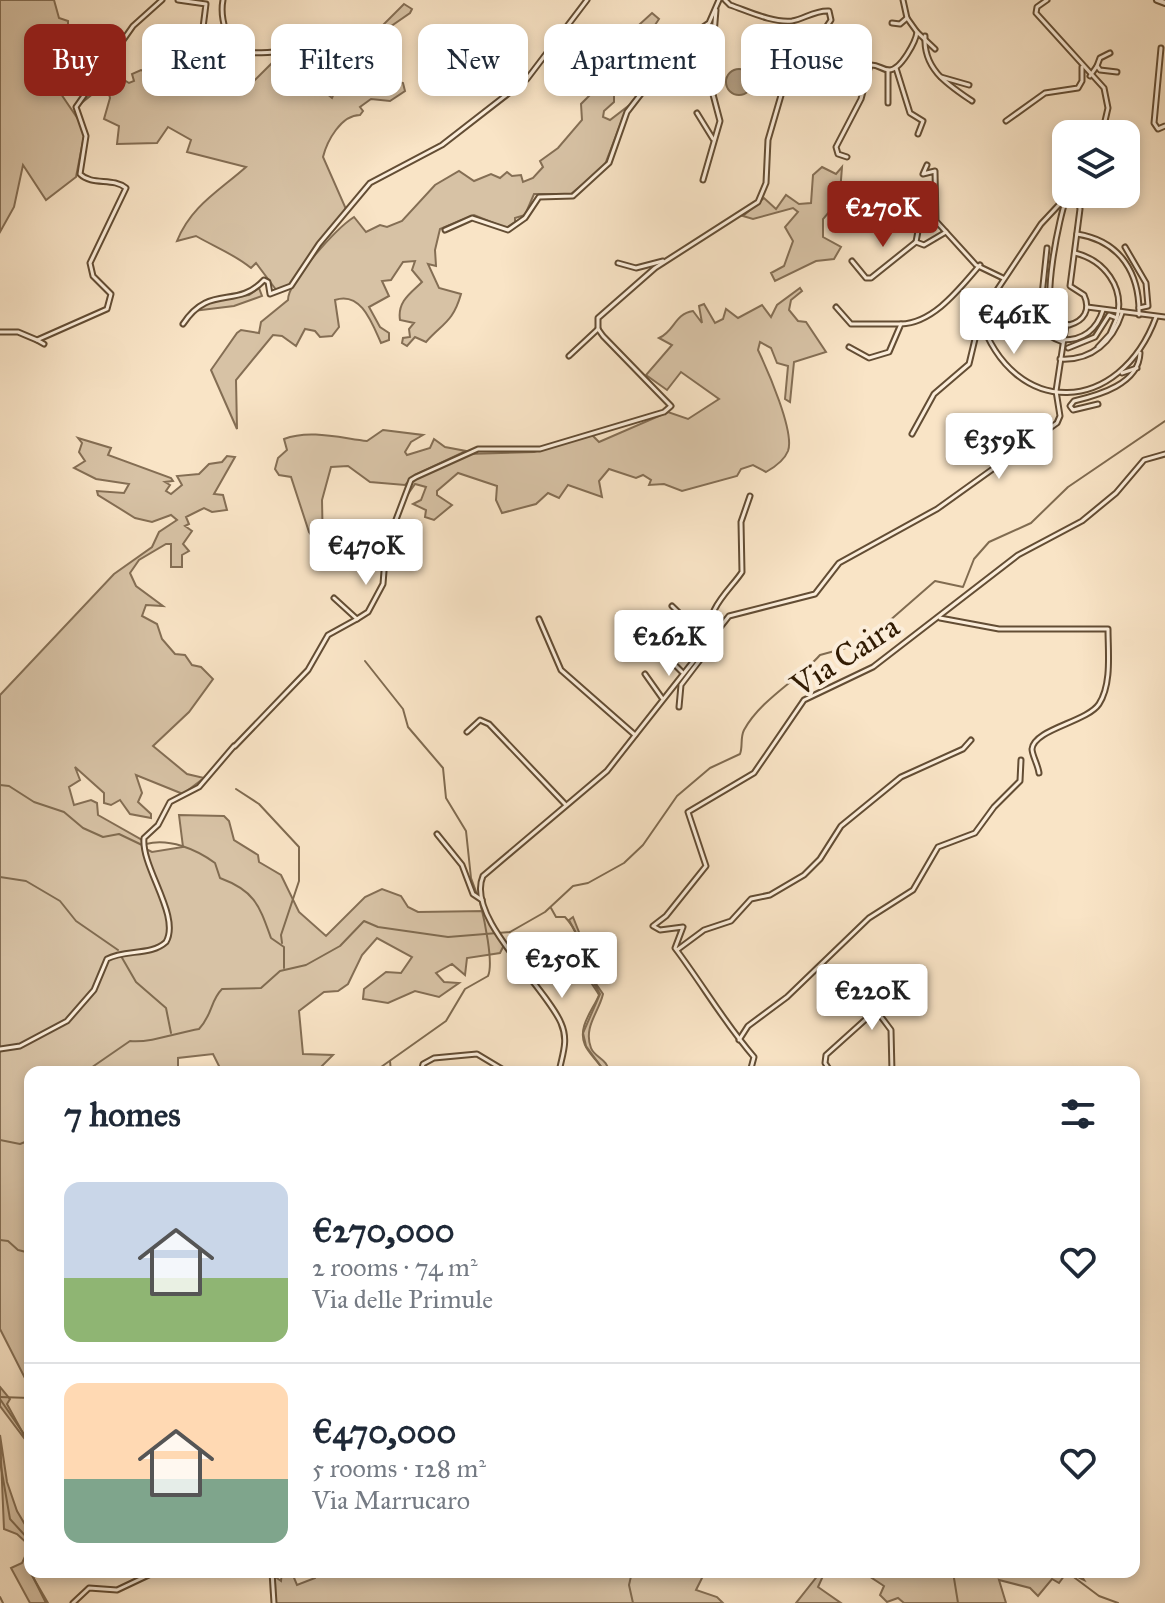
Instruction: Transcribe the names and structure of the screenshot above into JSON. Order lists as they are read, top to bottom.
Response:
{
  "streets": {
    "street": ["Via Caira"]
  },
  "page": {
    "chip": [
      "Buy",
      "Rent",
      "Filters",
      "New",
      "Apartment",
      "House"
    ],
    "price": [
      "€270K",
      "€461K",
      "€359K",
      "€470K",
      "€262K",
      "€250K",
      "€220K"
    ],
    "heading": "7 homes",
    "list": [
      {
        "name": "€270,000",
        "note": "2 rooms · 74 m² · Via delle Primule"
      },
      {
        "name": "€470,000",
        "note": "5 rooms · 128 m² · Via Marrucaro"
      }
    ]
  }
}
